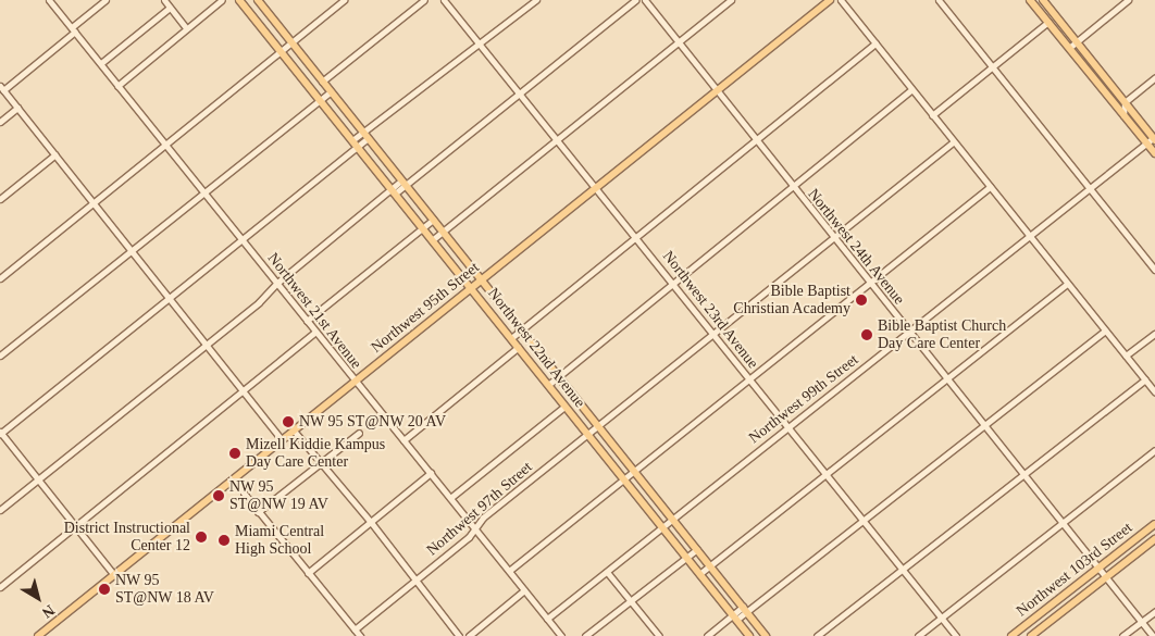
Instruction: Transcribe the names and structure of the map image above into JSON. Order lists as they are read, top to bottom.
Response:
{
  "streets": {
    "main road": ["Northwest 95th Street", "Northwest 22nd Avenue", "Northwest 103rd Street"],
    "street": [
      "Northwest 24th Avenue",
      "Northwest 23rd Avenue",
      "Northwest 21st Avenue",
      "Northwest 99th Street",
      "Northwest 97th Street"
    ]
  },
  "crossings": [
    ["Northwest 24th Avenue", "Northwest 95th Street"],
    ["Northwest 24th Avenue", "Northwest 99th Street"],
    ["Northwest 24th Avenue", "Northwest 97th Street"],
    ["Northwest 24th Avenue", "Northwest 103rd Street"],
    ["Northwest 95th Street", "Northwest 23rd Avenue"],
    ["Northwest 95th Street", "Northwest 21st Avenue"],
    ["Northwest 95th Street", "Northwest 22nd Avenue"],
    ["Northwest 23rd Avenue", "Northwest 99th Street"],
    ["Northwest 23rd Avenue", "Northwest 97th Street"],
    ["Northwest 21st Avenue", "Northwest 99th Street"],
    ["Northwest 21st Avenue", "Northwest 97th Street"],
    ["Northwest 22nd Avenue", "Northwest 99th Street"],
    ["Northwest 22nd Avenue", "Northwest 97th Street"]
  ],
  "places": [
    "Bible Baptist Christian Academy",
    "Bible Baptist Church Day Care Center",
    "NW 95 ST@NW 20 AV",
    "Mizell Kiddie Kampus Day Care Center",
    "NW 95 ST@NW 19 AV",
    "District Instructional Center 12",
    "Miami Central High School",
    "NW 95 ST@NW 18 AV"
  ],
  "north": "bottom right"
}
